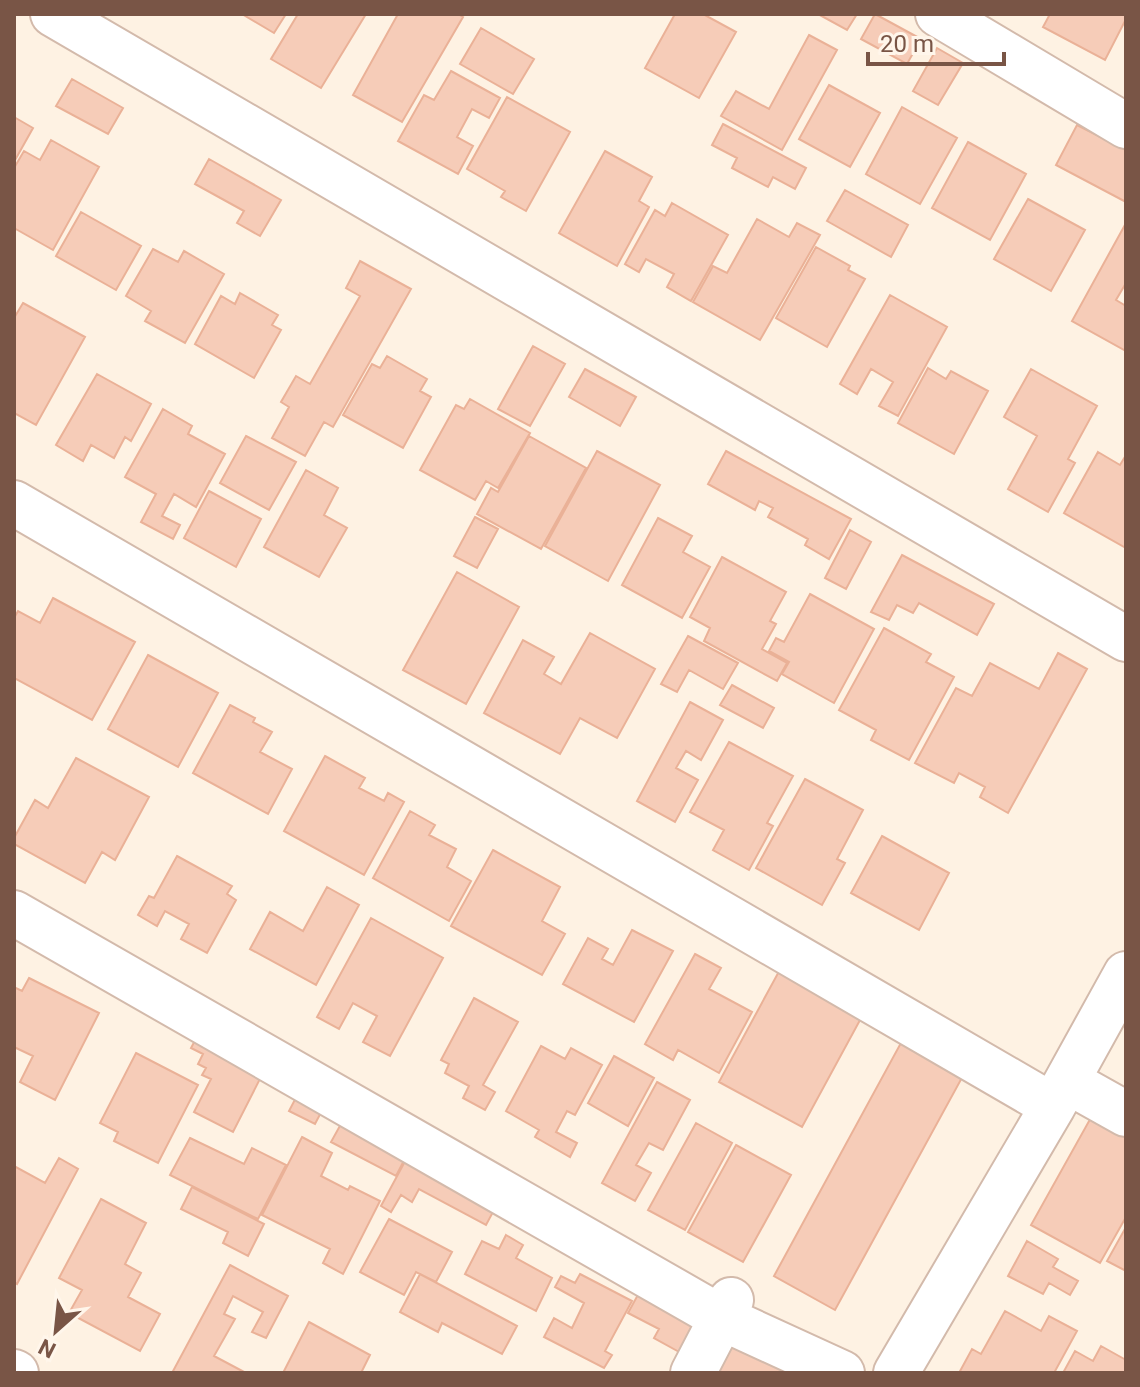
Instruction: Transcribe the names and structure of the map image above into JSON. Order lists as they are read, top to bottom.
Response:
{
  "scale_bar": "20 m",
  "north": "bottom left"
}
